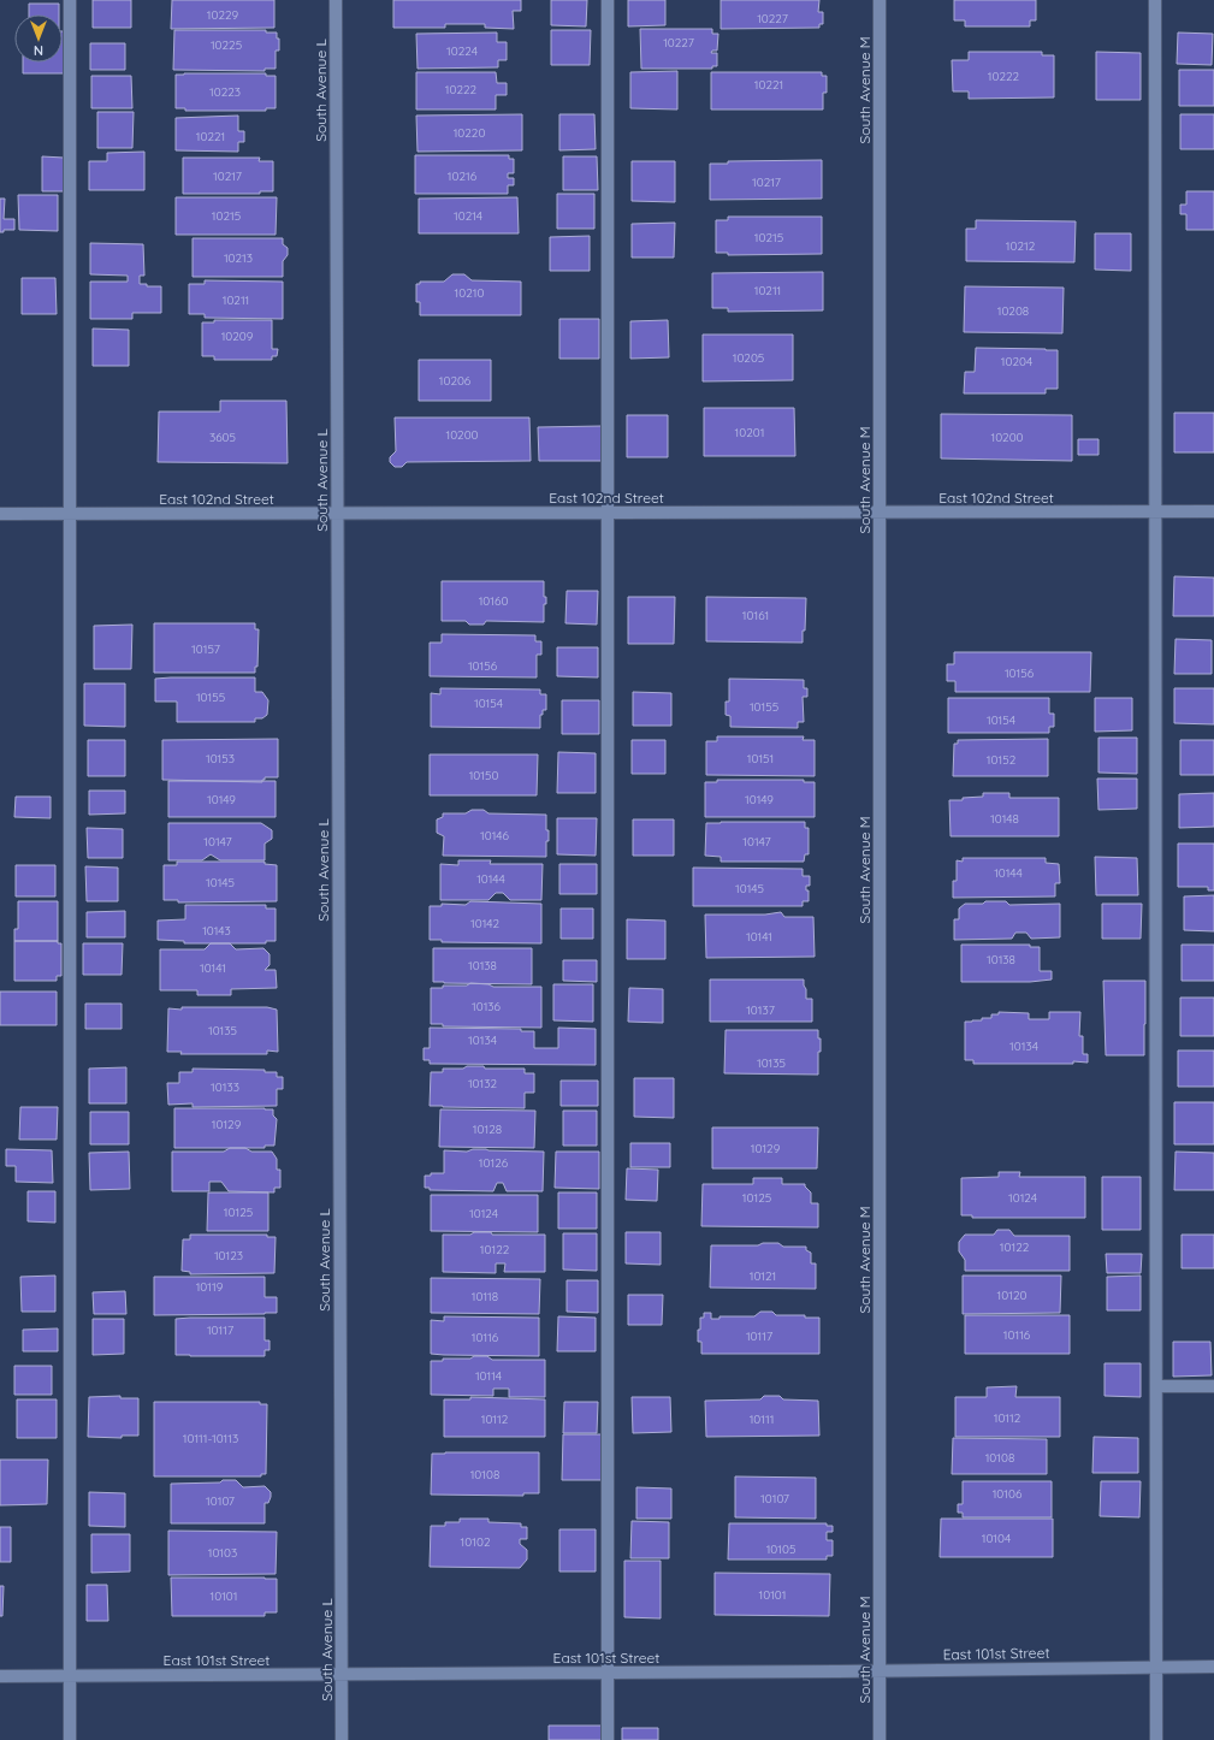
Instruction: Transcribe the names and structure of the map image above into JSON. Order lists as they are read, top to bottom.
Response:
{
  "streets": {
    "street": [
      "South Avenue L",
      "South Avenue M",
      "East 102nd Street",
      "East 101st Street"
    ]
  },
  "crossings": [
    ["South Avenue L", "East 102nd Street"],
    ["South Avenue L", "East 101st Street"],
    ["South Avenue M", "East 102nd Street"],
    ["South Avenue M", "East 101st Street"]
  ],
  "house_numbers": [
    "10229",
    "10227",
    "10227",
    "10225",
    "10224",
    "10222",
    "10221",
    "10222",
    "10223",
    "10220",
    "10221",
    "10217",
    "10216",
    "10217",
    "10215",
    "10214",
    "10215",
    "10212",
    "10213",
    "10211",
    "10210",
    "10211",
    "10208",
    "10209",
    "10205",
    "10204",
    "10206",
    "10201",
    "10200",
    "3605",
    "10200",
    "10160",
    "10161",
    "10157",
    "10156",
    "10156",
    "10155",
    "10154",
    "10155",
    "10154",
    "10153",
    "10151",
    "10152",
    "10150",
    "10149",
    "10149",
    "10148",
    "10146",
    "10147",
    "10147",
    "10144",
    "10144",
    "10145",
    "10145",
    "10142",
    "10143",
    "10141",
    "10138",
    "10138",
    "10141",
    "10136",
    "10137",
    "10135",
    "10134",
    "10134",
    "10135",
    "10132",
    "10133",
    "10129",
    "10128",
    "10129",
    "10126",
    "10125",
    "10124",
    "10125",
    "10124",
    "10122",
    "10122",
    "10123",
    "10121",
    "10119",
    "10120",
    "10118",
    "10117",
    "10116",
    "10117",
    "10116",
    "10114",
    "10112",
    "10112",
    "10111",
    "10111-10113",
    "10108",
    "10108",
    "10106",
    "10107",
    "10107",
    "10104",
    "10102",
    "10105",
    "10103",
    "10101",
    "10101"
  ],
  "north": "bottom"
}
